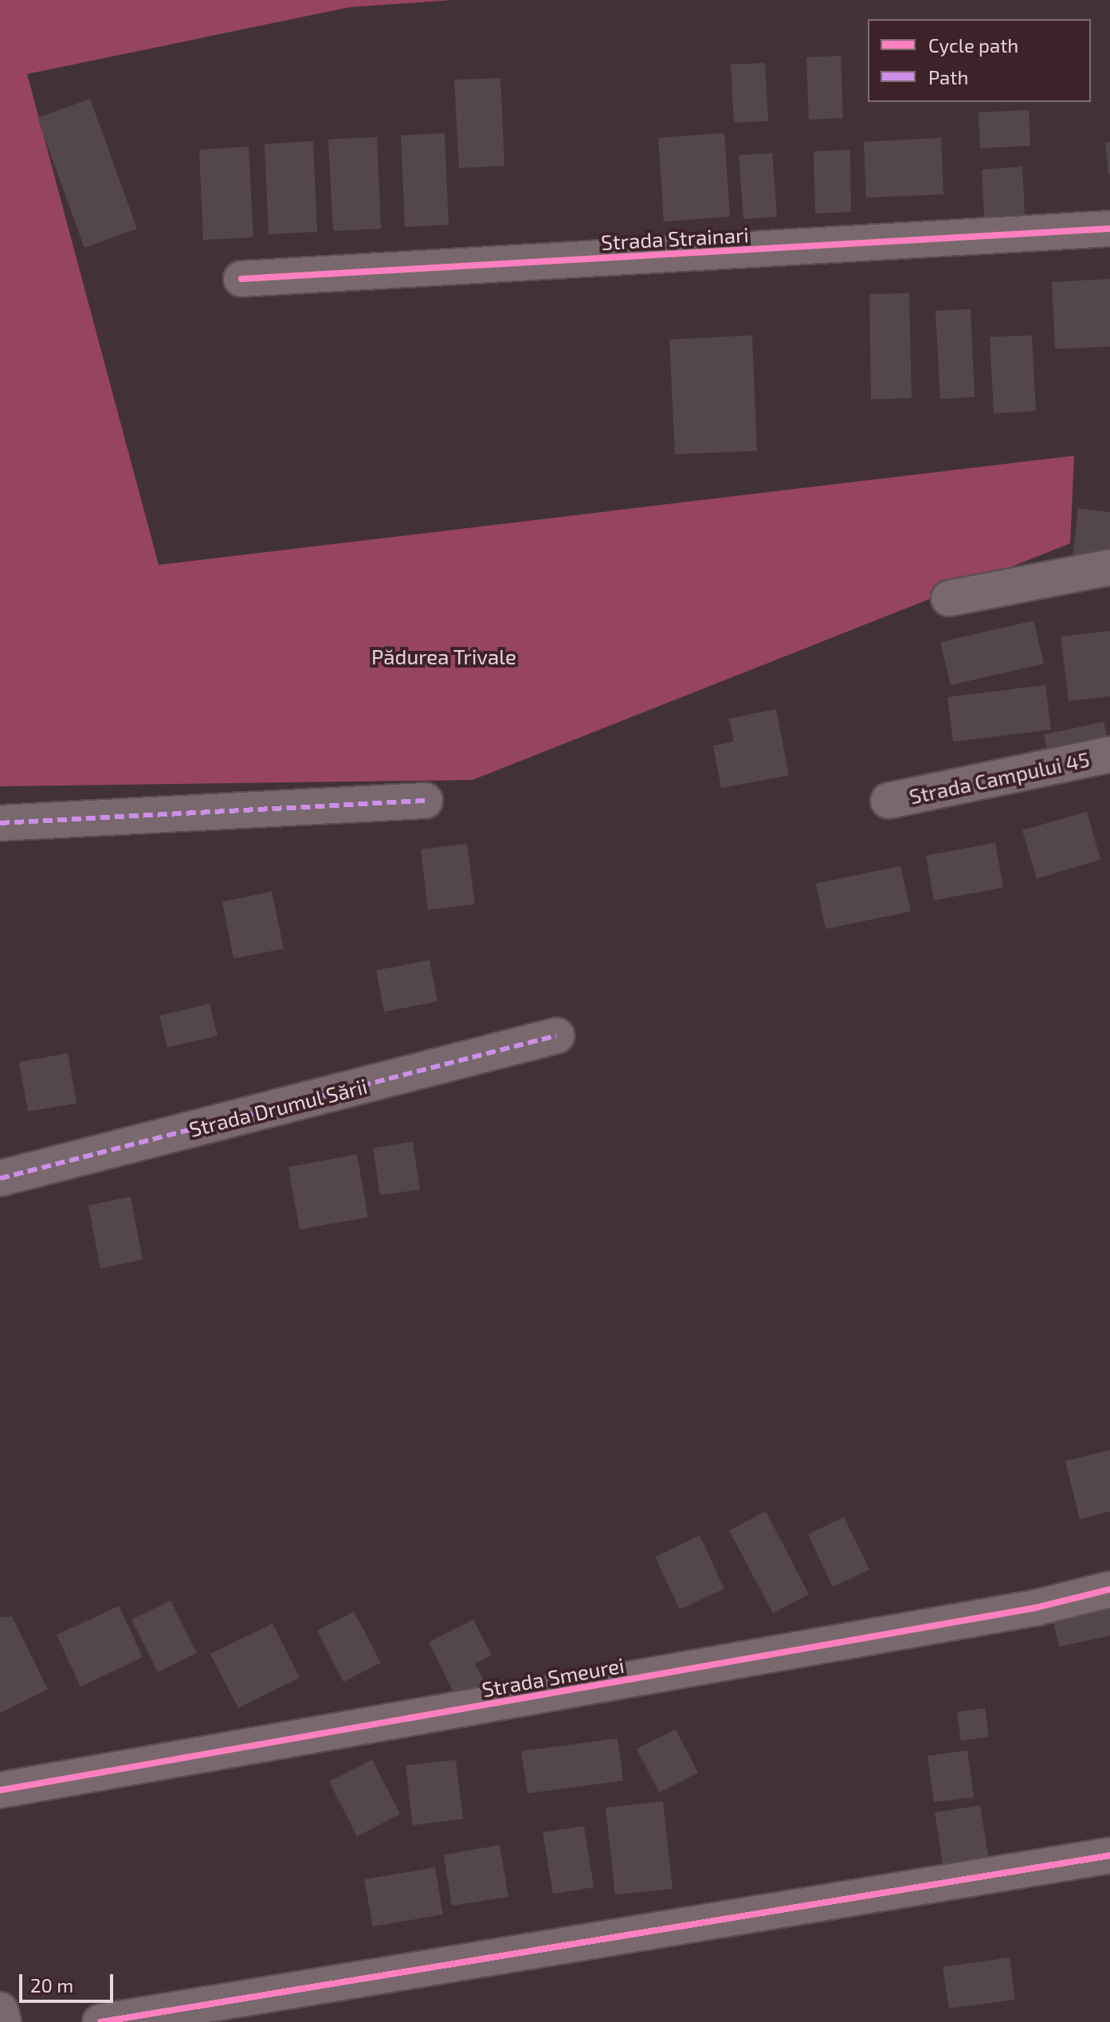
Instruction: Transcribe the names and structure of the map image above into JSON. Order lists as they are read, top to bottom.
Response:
{
  "streets": {
    "street": [
      "Strada Strainari",
      "Strada Campului 45",
      "Strada Drumul Sării",
      "Strada Smeurei"
    ]
  },
  "parks": ["Pădurea Trivale"],
  "legend": ["Cycle path", "Path"],
  "scale_bar": "20 m"
}
